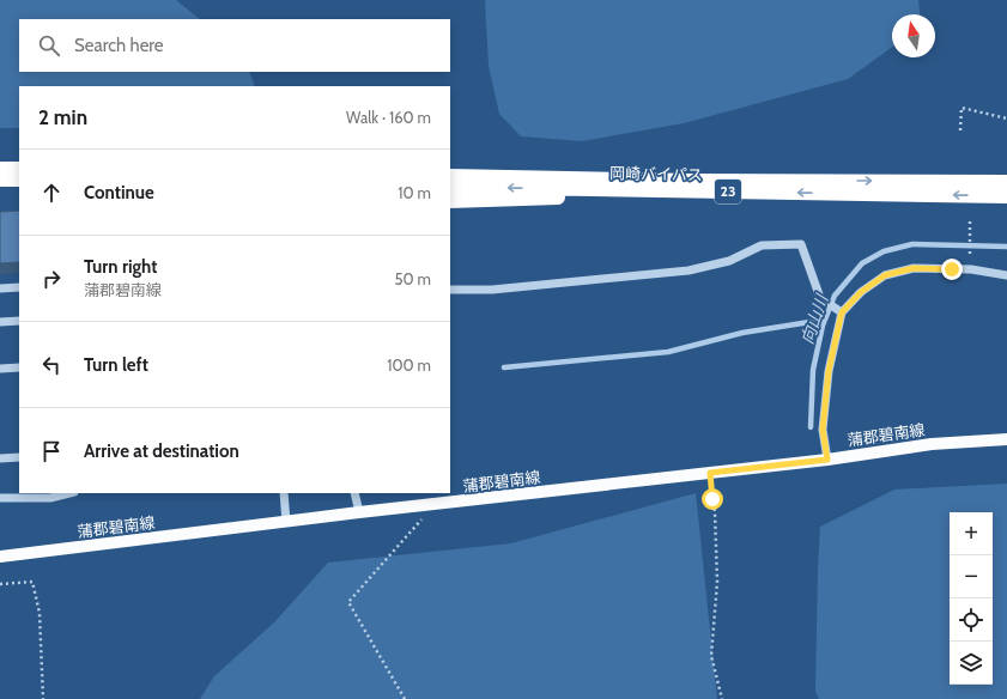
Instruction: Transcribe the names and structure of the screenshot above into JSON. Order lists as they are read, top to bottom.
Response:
{
  "streets": {
    "highway": ["岡崎バイパス", "23"],
    "main road": ["蒲郡碧南線"]
  },
  "water": ["向山川"],
  "north": "top",
  "page": {
    "search": "Search here",
    "heading": ["2 min", "Walk · 160 m"],
    "list": [
      ["Continue", "10 m"],
      ["Turn right", "蒲郡碧南線", "50 m"],
      ["Turn left", "100 m"],
      "Arrive at destination"
    ],
    "map_buttons": ["+", "−"]
  }
}
